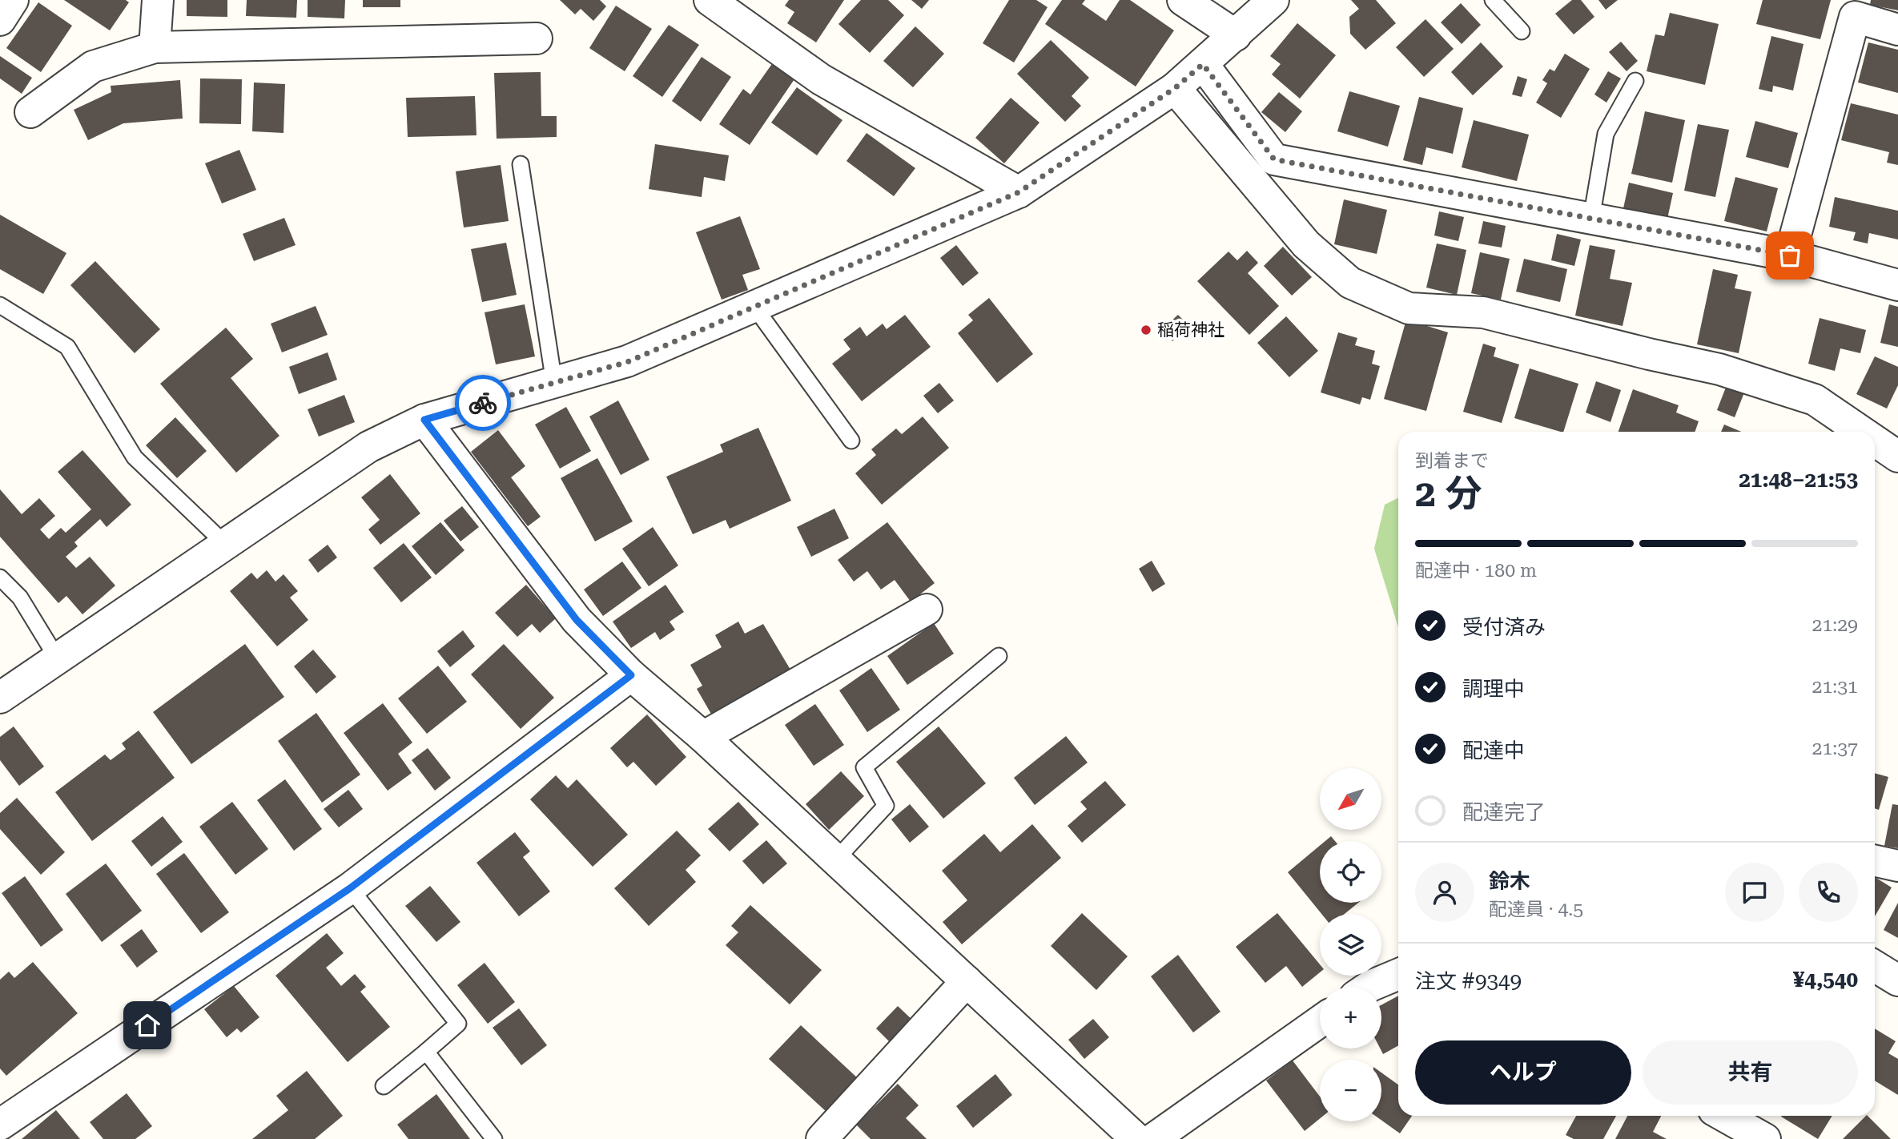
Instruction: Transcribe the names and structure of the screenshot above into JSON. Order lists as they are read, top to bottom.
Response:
{
  "places": ["稲荷神社"],
  "north": "bottom left",
  "page": {
    "heading": ["2 分", "到着まで", "21:48–21:53"],
    "panel": [
      "鈴木",
      "配達員 · 4.5",
      "注文 #9349",
      "¥4,540"
    ],
    "bar": "配達中 · 180 m",
    "list": [
      ["受付済み", "21:29"],
      ["調理中", "21:31"],
      ["配達中", "21:37"],
      "配達完了"
    ],
    "map_buttons": ["+", "−"],
    "buttons": ["ヘルプ", "共有"]
  }
}
